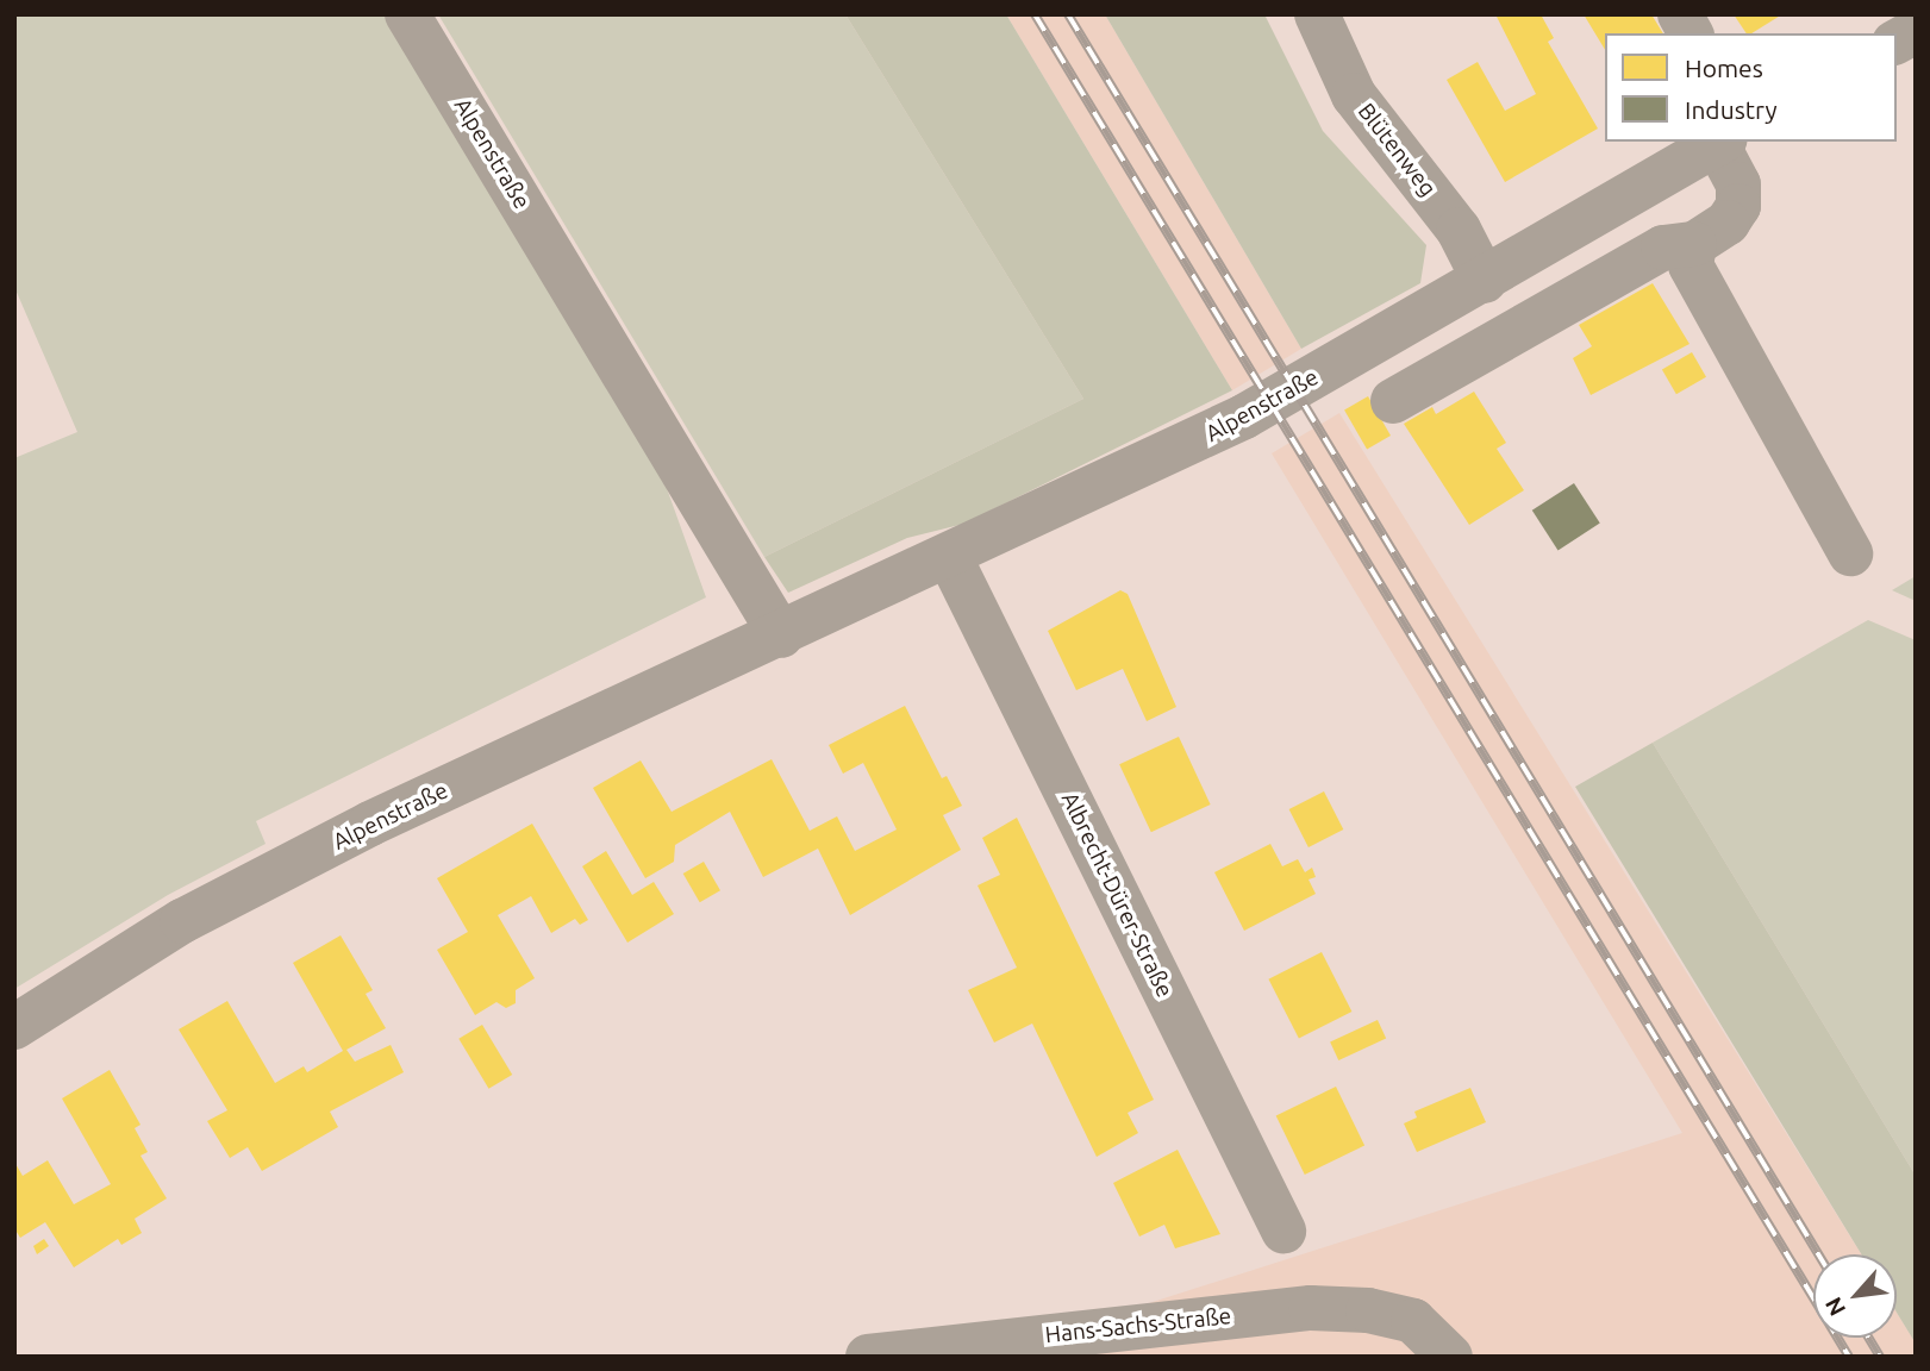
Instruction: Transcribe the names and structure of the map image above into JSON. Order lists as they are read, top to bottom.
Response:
{
  "streets": {
    "street": [
      "Blütenweg",
      "Alpenstraße",
      "Albrecht-Dürer-Straße",
      "Hans-Sachs-Straße"
    ]
  },
  "crossings": [
    ["Blütenweg", "Alpenstraße"],
    ["Alpenstraße", "Albrecht-Dürer-Straße"]
  ],
  "legend": ["Homes", "Industry"],
  "north": "bottom left"
}
